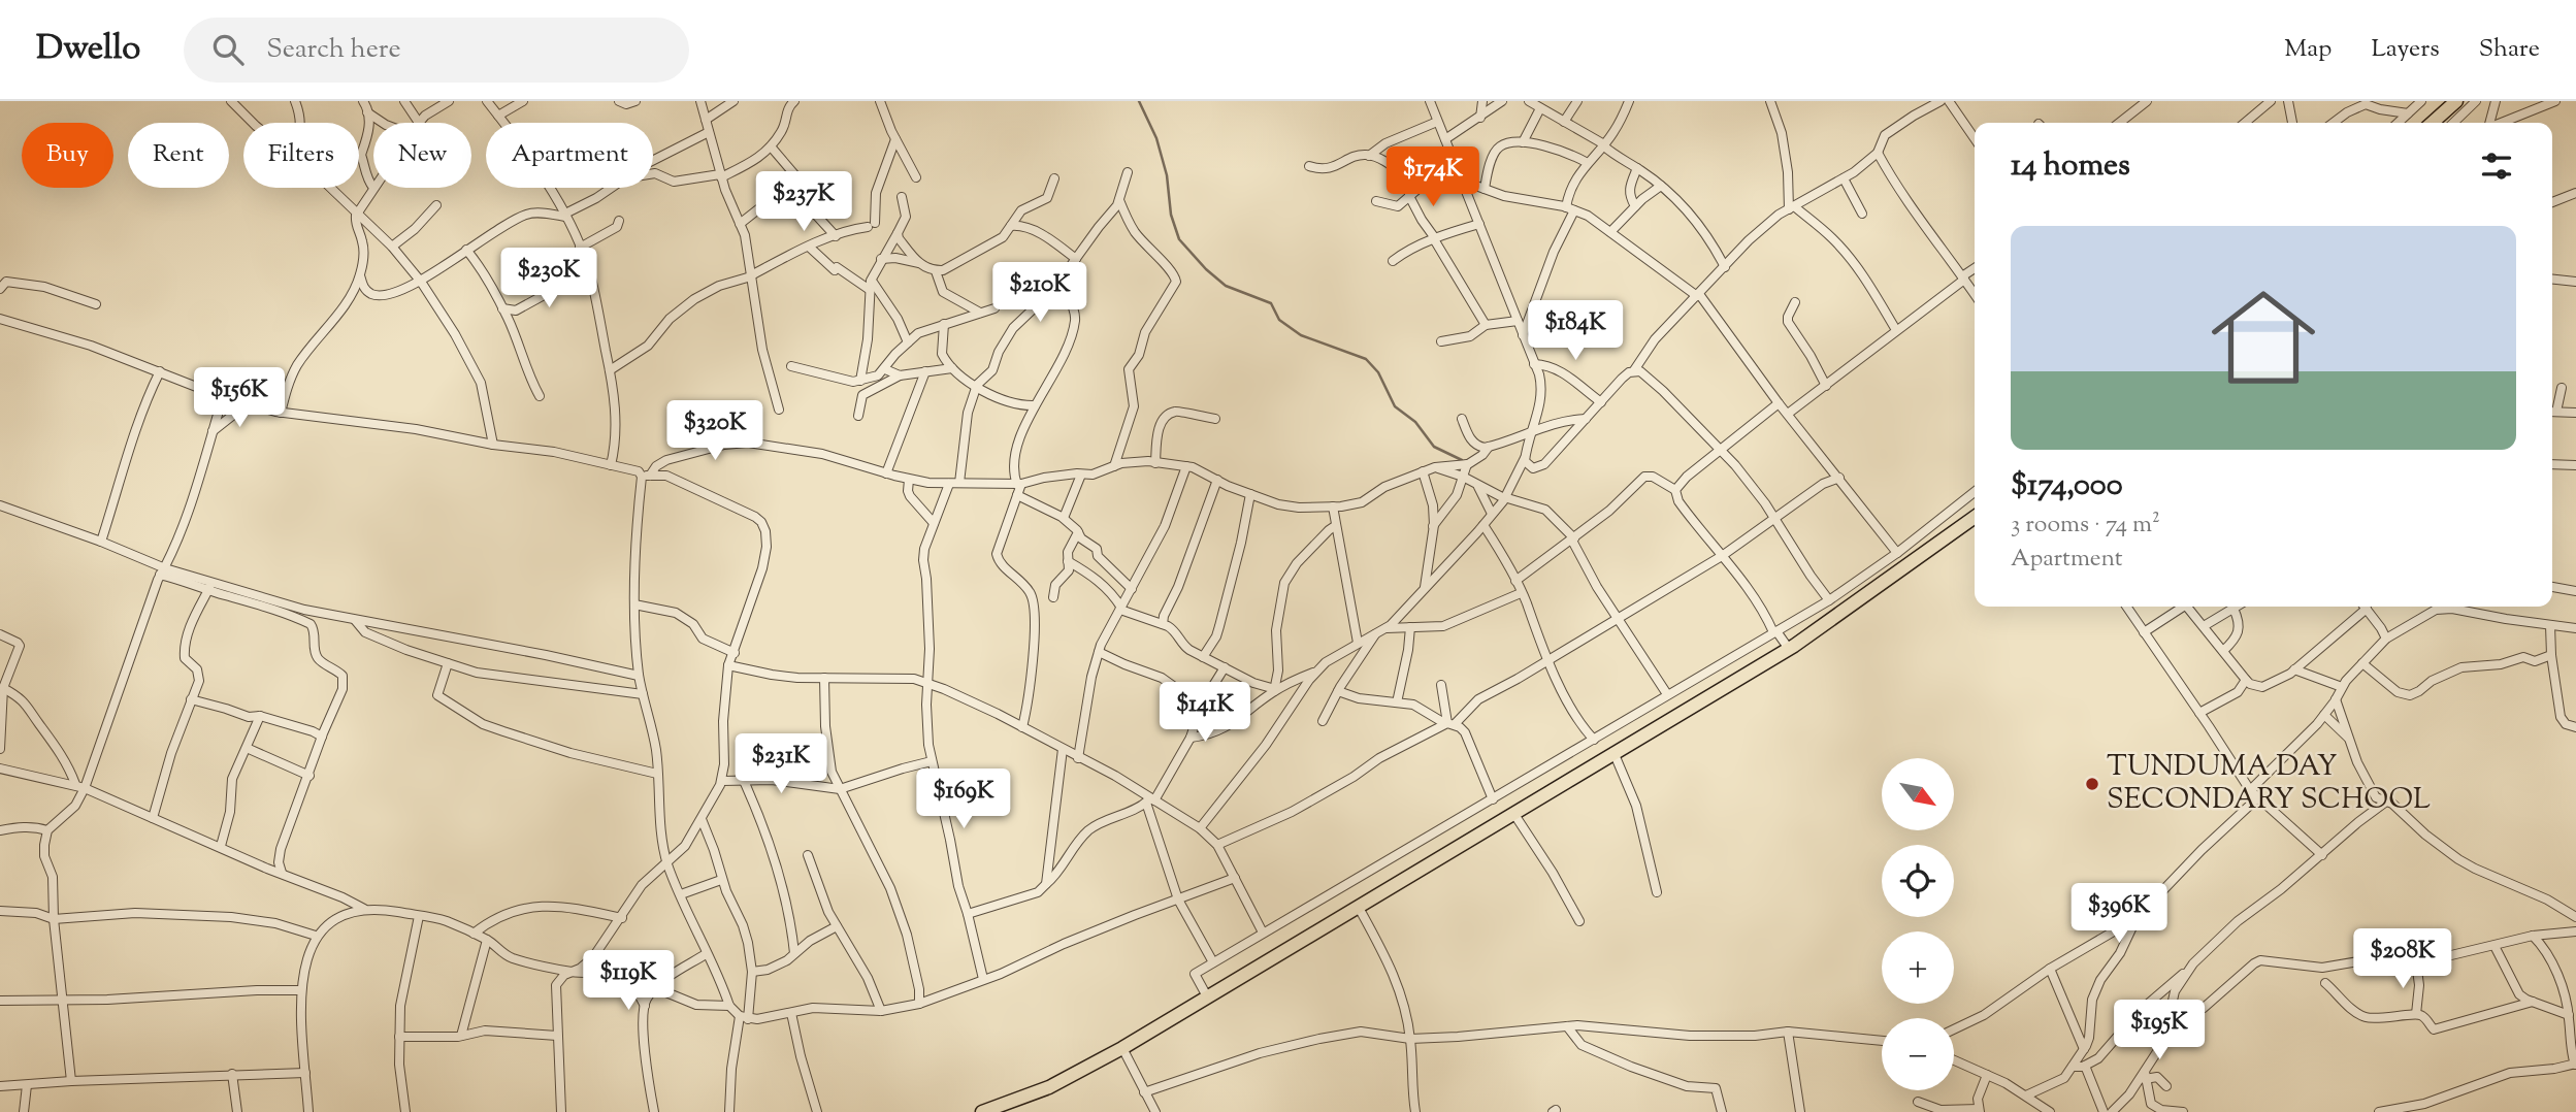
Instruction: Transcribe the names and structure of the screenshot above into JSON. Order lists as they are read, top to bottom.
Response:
{
  "places": ["TUNDUMA DAY SECONDARY SCHOOL"],
  "north": "bottom right",
  "page": {
    "header": "Dwello",
    "search": "Search here",
    "nav": ["Map", "Layers", "Share"],
    "chip": [
      "Buy",
      "Rent",
      "Filters",
      "New",
      "Apartment"
    ],
    "heading": "14 homes",
    "price": [
      "$174K",
      "$237K",
      "$230K",
      "$210K",
      "$184K",
      "$156K",
      "$320K",
      "$141K",
      "$231K",
      "$169K",
      "$396K",
      "$208K",
      "$119K",
      "$195K"
    ],
    "list": [
      {
        "name": "$174,000",
        "note": "3 rooms · 74 m² · Apartment"
      }
    ],
    "map_buttons": ["+", "−"]
  }
}
